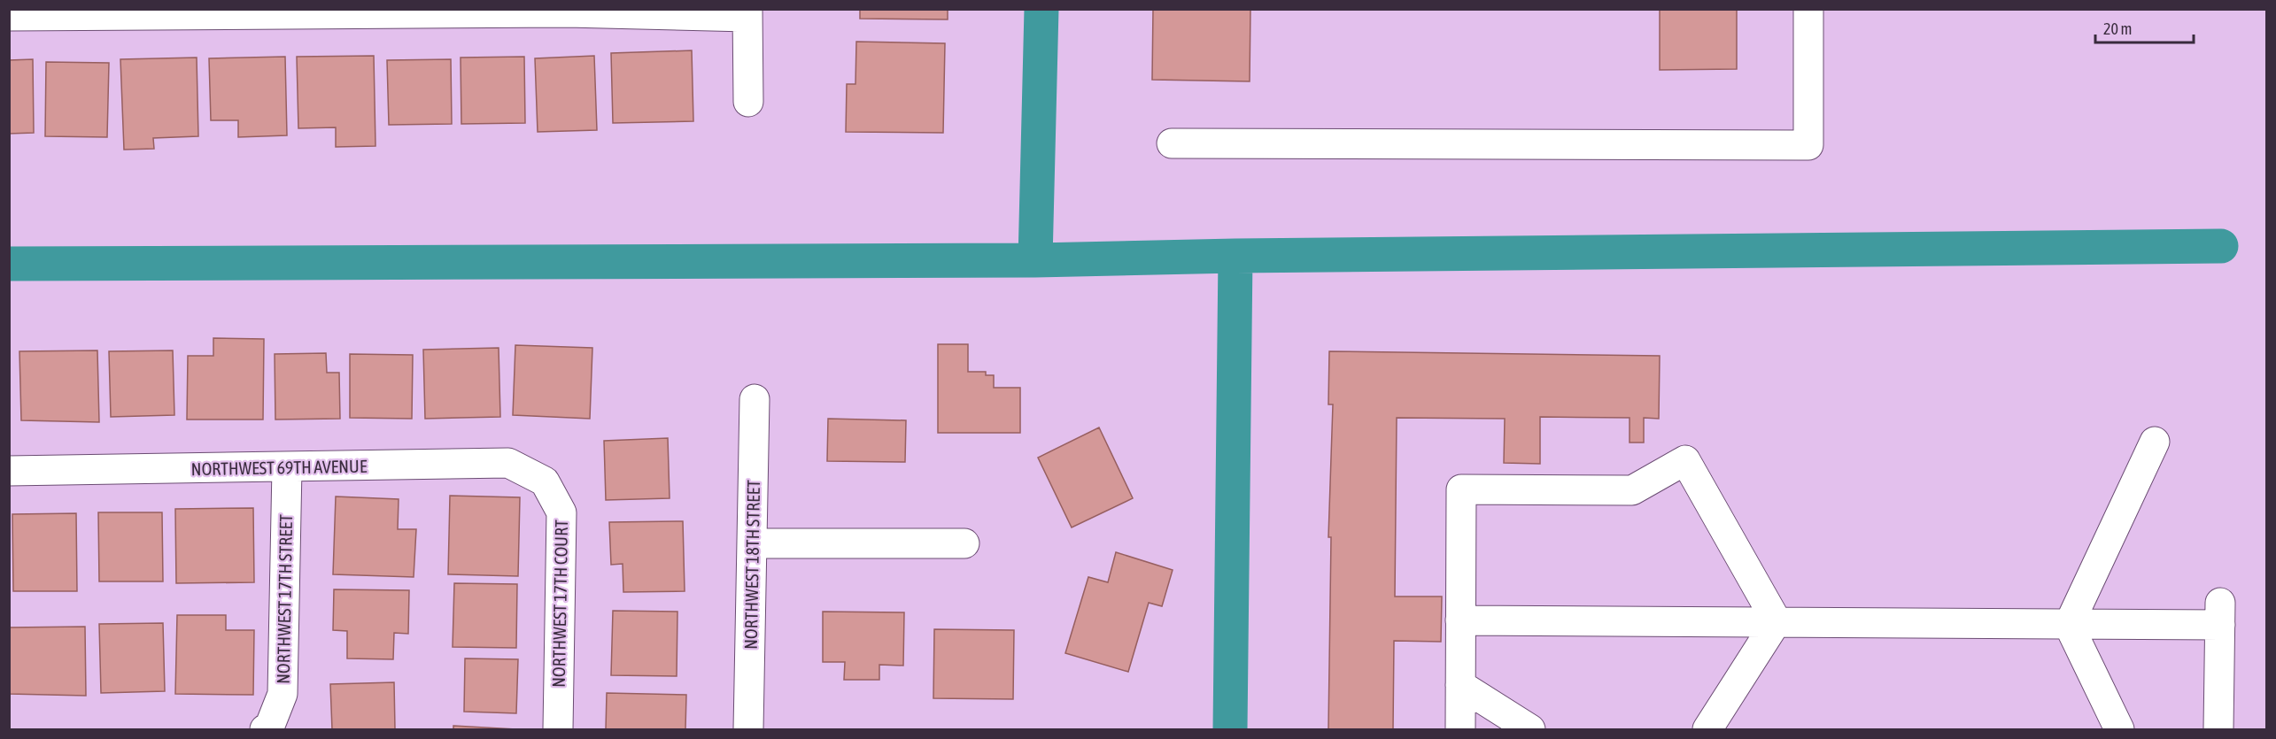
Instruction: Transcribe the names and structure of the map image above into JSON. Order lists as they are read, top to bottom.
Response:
{
  "streets": {
    "street": [
      "NORTHWEST 69TH AVENUE",
      "NORTHWEST 18TH STREET",
      "NORTHWEST 17TH STREET",
      "NORTHWEST 17TH COURT"
    ]
  },
  "crossings": [
    ["NORTHWEST 69TH AVENUE", "NORTHWEST 17TH STREET"],
    ["NORTHWEST 69TH AVENUE", "NORTHWEST 17TH COURT"]
  ],
  "scale_bar": "20 m"
}
